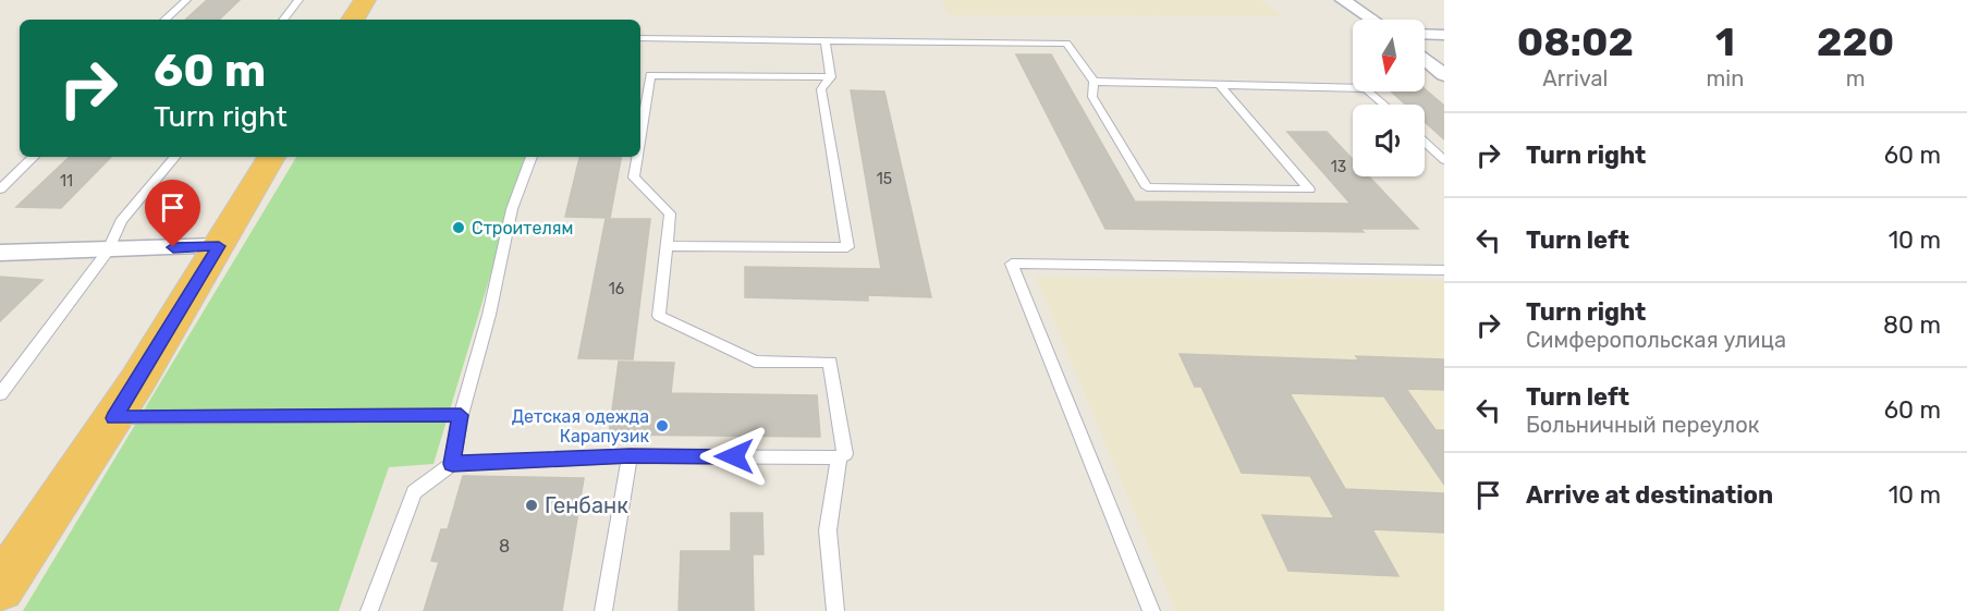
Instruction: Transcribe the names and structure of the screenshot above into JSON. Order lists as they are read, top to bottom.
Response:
{
  "places": ["Строителям", "Детская одежда Карапузик", "Генбанк"],
  "house_numbers": [
    "13",
    "15",
    "11",
    "16",
    "8"
  ],
  "north": "bottom",
  "page": {
    "eta": [
      "08:02",
      "Arrival",
      "1",
      "min",
      "220",
      "m"
    ],
    "turn": ["60 m", "Turn right"],
    "list": [
      {
        "name": "Turn right",
        "value": "60 m"
      },
      {
        "name": "Turn left",
        "value": "10 m"
      },
      {
        "name": "Turn right",
        "note": "Симферопольская улица",
        "value": "80 m"
      },
      {
        "name": "Turn left",
        "note": "Больничный переулок",
        "value": "60 m"
      },
      {
        "name": "Arrive at destination",
        "value": "10 m"
      }
    ]
  }
}
